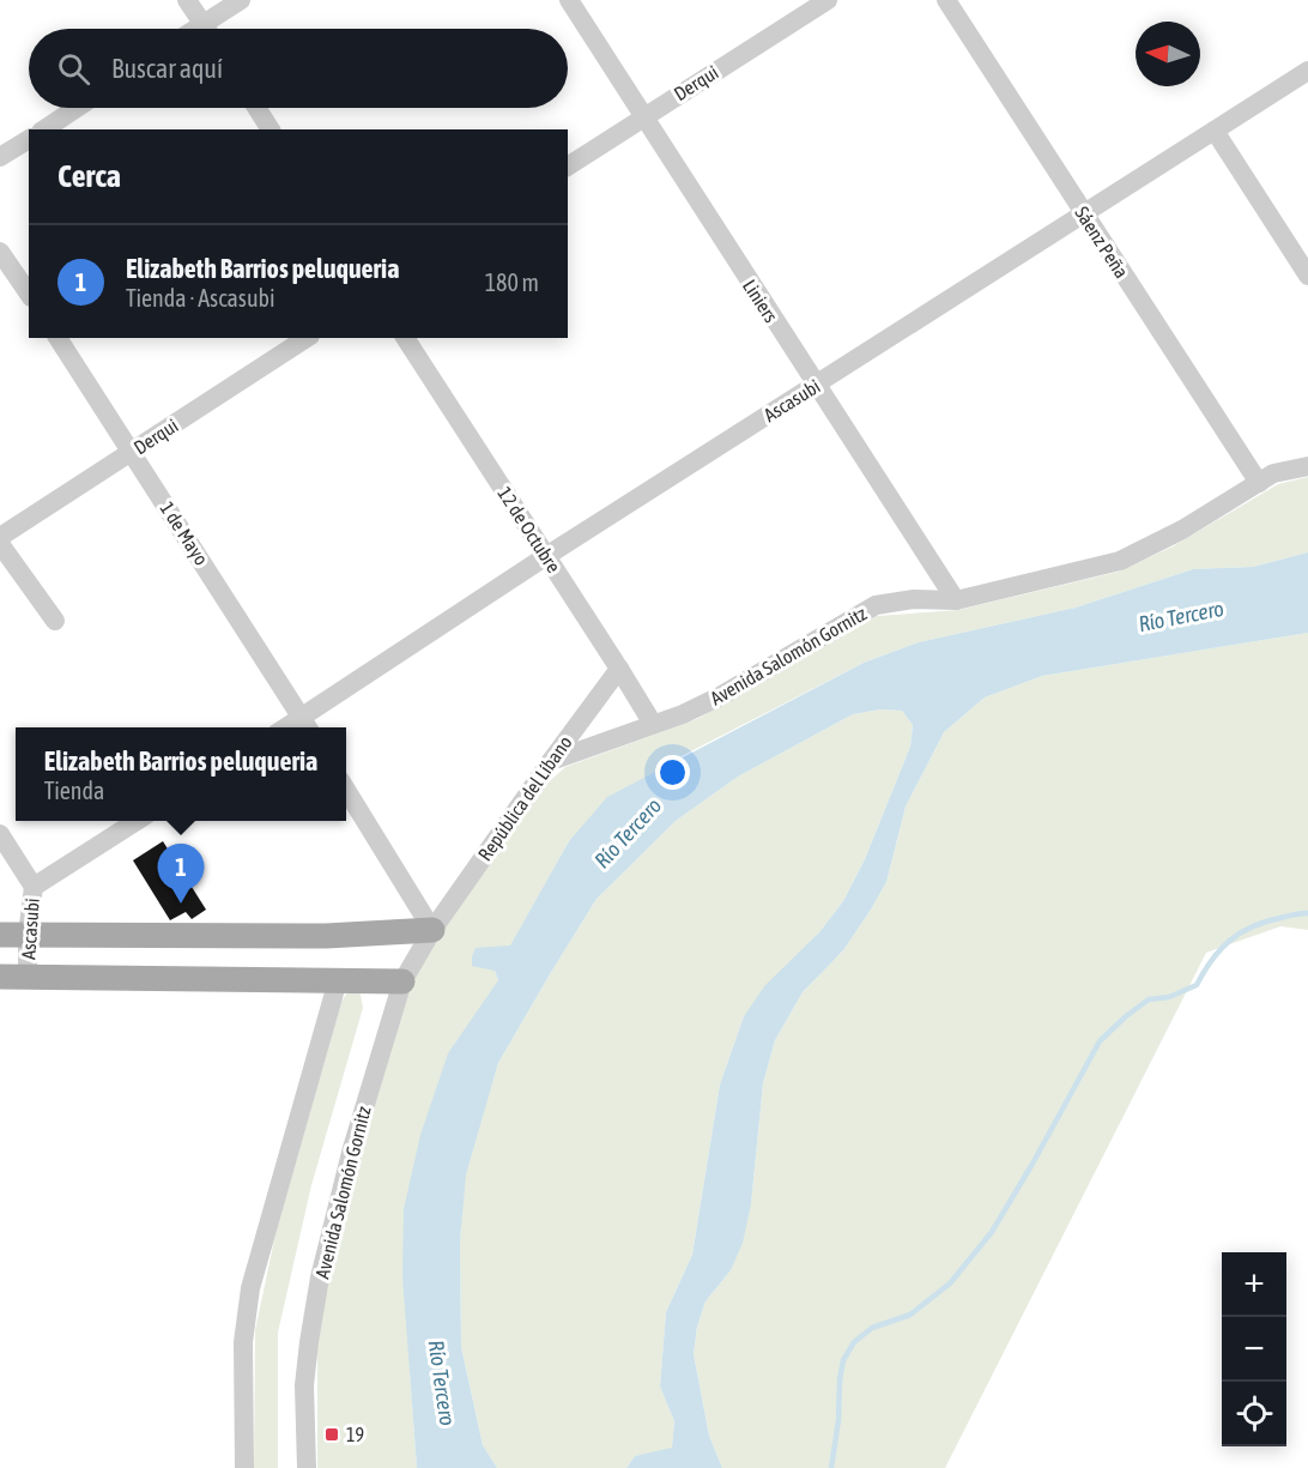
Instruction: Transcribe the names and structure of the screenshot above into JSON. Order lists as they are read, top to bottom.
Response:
{
  "streets": {
    "street": [
      "Derqui",
      "Sáenz Peña",
      "Liniers",
      "Ascasubi",
      "12 de Octubre",
      "1 de Mayo",
      "Avenida Salomón Gornitz",
      "República del Líbano"
    ]
  },
  "crossings": [
    ["Derqui", "Liniers"],
    ["Derqui", "1 de Mayo"],
    ["Sáenz Peña", "Ascasubi"],
    ["Sáenz Peña", "Avenida Salomón Gornitz"],
    ["Liniers", "Ascasubi"],
    ["Liniers", "Avenida Salomón Gornitz"],
    ["Ascasubi", "12 de Octubre"],
    ["Ascasubi", "1 de Mayo"],
    ["12 de Octubre", "Avenida Salomón Gornitz"],
    ["12 de Octubre", "República del Líbano"],
    ["Avenida Salomón Gornitz", "República del Líbano"]
  ],
  "water": ["Río Tercero"],
  "places": {
    "transit": ["19"]
  },
  "north": "left",
  "page": {
    "search": "Buscar aquí",
    "heading": "Cerca",
    "list": [
      {
        "mark": "1",
        "name": "Elizabeth Barrios peluqueria",
        "note": "Tienda · Ascasubi",
        "value": "180 m"
      }
    ],
    "popup": ["Elizabeth Barrios peluqueria", "Tienda"],
    "pins": "1",
    "map_buttons": ["+", "−"]
  }
}
